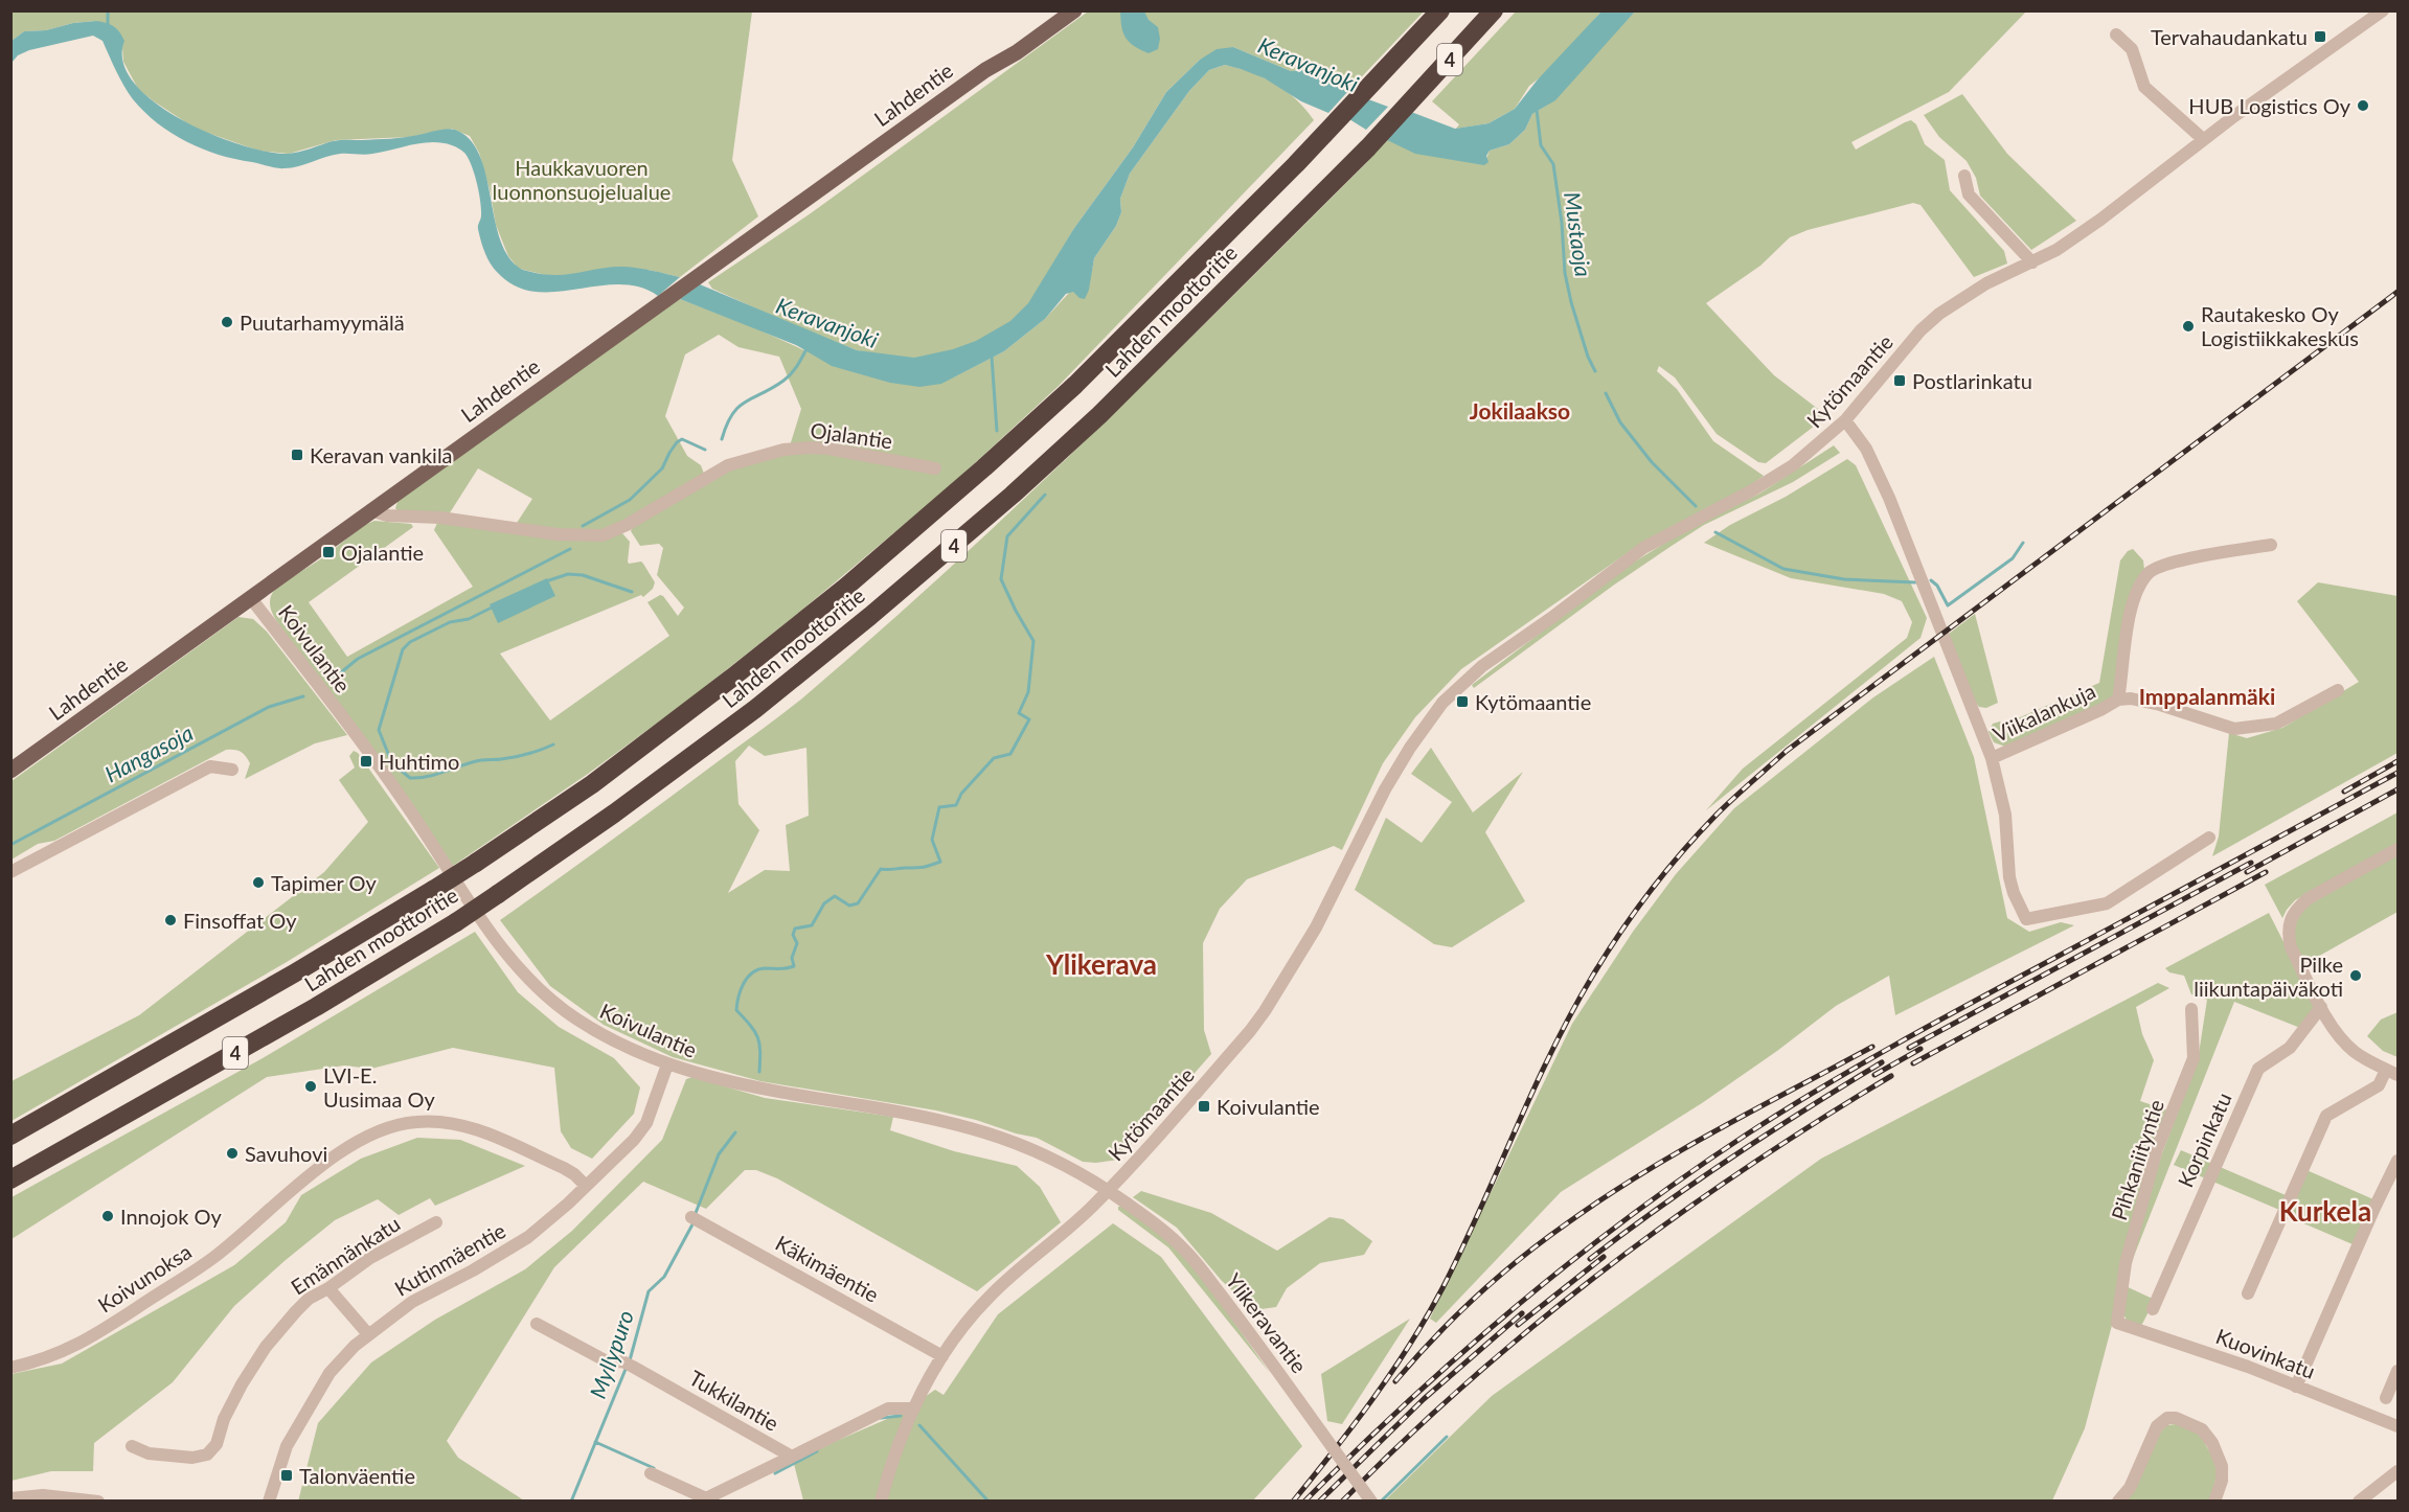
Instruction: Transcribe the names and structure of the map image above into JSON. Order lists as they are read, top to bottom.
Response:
{
  "streets": {
    "highway": ["4", "Lahden moottoritie"],
    "main road": ["Lahdentie"],
    "street": [
      "Kytömaantie",
      "Ojalantie",
      "Koivulantie",
      "Viikalankuja",
      "Korpinkatu",
      "Pihkaniityntie",
      "Emännänkatu",
      "Kutinmäentie",
      "Käkimäentie",
      "Koivunoksa",
      "Ylikeravantie",
      "Kuovinkatu",
      "Tukkilantie"
    ]
  },
  "crossings": [
    ["Lahdentie", "Ojalantie"],
    ["Lahdentie", "Koivulantie"],
    ["Kytömaantie", "Koivulantie"],
    ["Kytömaantie", "Käkimäentie"],
    ["Kytömaantie", "Ylikeravantie"],
    ["Kytömaantie", "Tukkilantie"],
    ["Koivulantie", "Kutinmäentie"],
    ["Koivulantie", "Ylikeravantie"],
    ["Pihkaniityntie", "Kuovinkatu"],
    ["Kutinmäentie", "Koivunoksa"]
  ],
  "districts": [
    "Jokilaakso",
    "Imppalanmäki",
    "Ylikerava",
    "Kurkela"
  ],
  "water": [
    "Keravanjoki",
    "Mustaoja",
    "Hangasoja",
    "Myllypuro"
  ],
  "parks": ["Haukkavuoren luonnonsuojelualue"],
  "places": {
    "transit": [
      "Tervahaudankatu",
      "Postlarinkatu",
      "Keravan vankila",
      "Ojalantie",
      "Kytömaantie",
      "Huhtimo",
      "Koivulantie",
      "Talonväentie"
    ],
    "other": [
      "HUB Logistics Oy",
      "Puutarhamyymälä",
      "Rautakesko Oy Logistiikkakeskus",
      "Tapimer Oy",
      "Finsoffat Oy",
      "Pilke liikuntapäiväkoti",
      "LVI-E. Uusimaa Oy",
      "Savuhovi",
      "Innojok Oy"
    ]
  }
}
